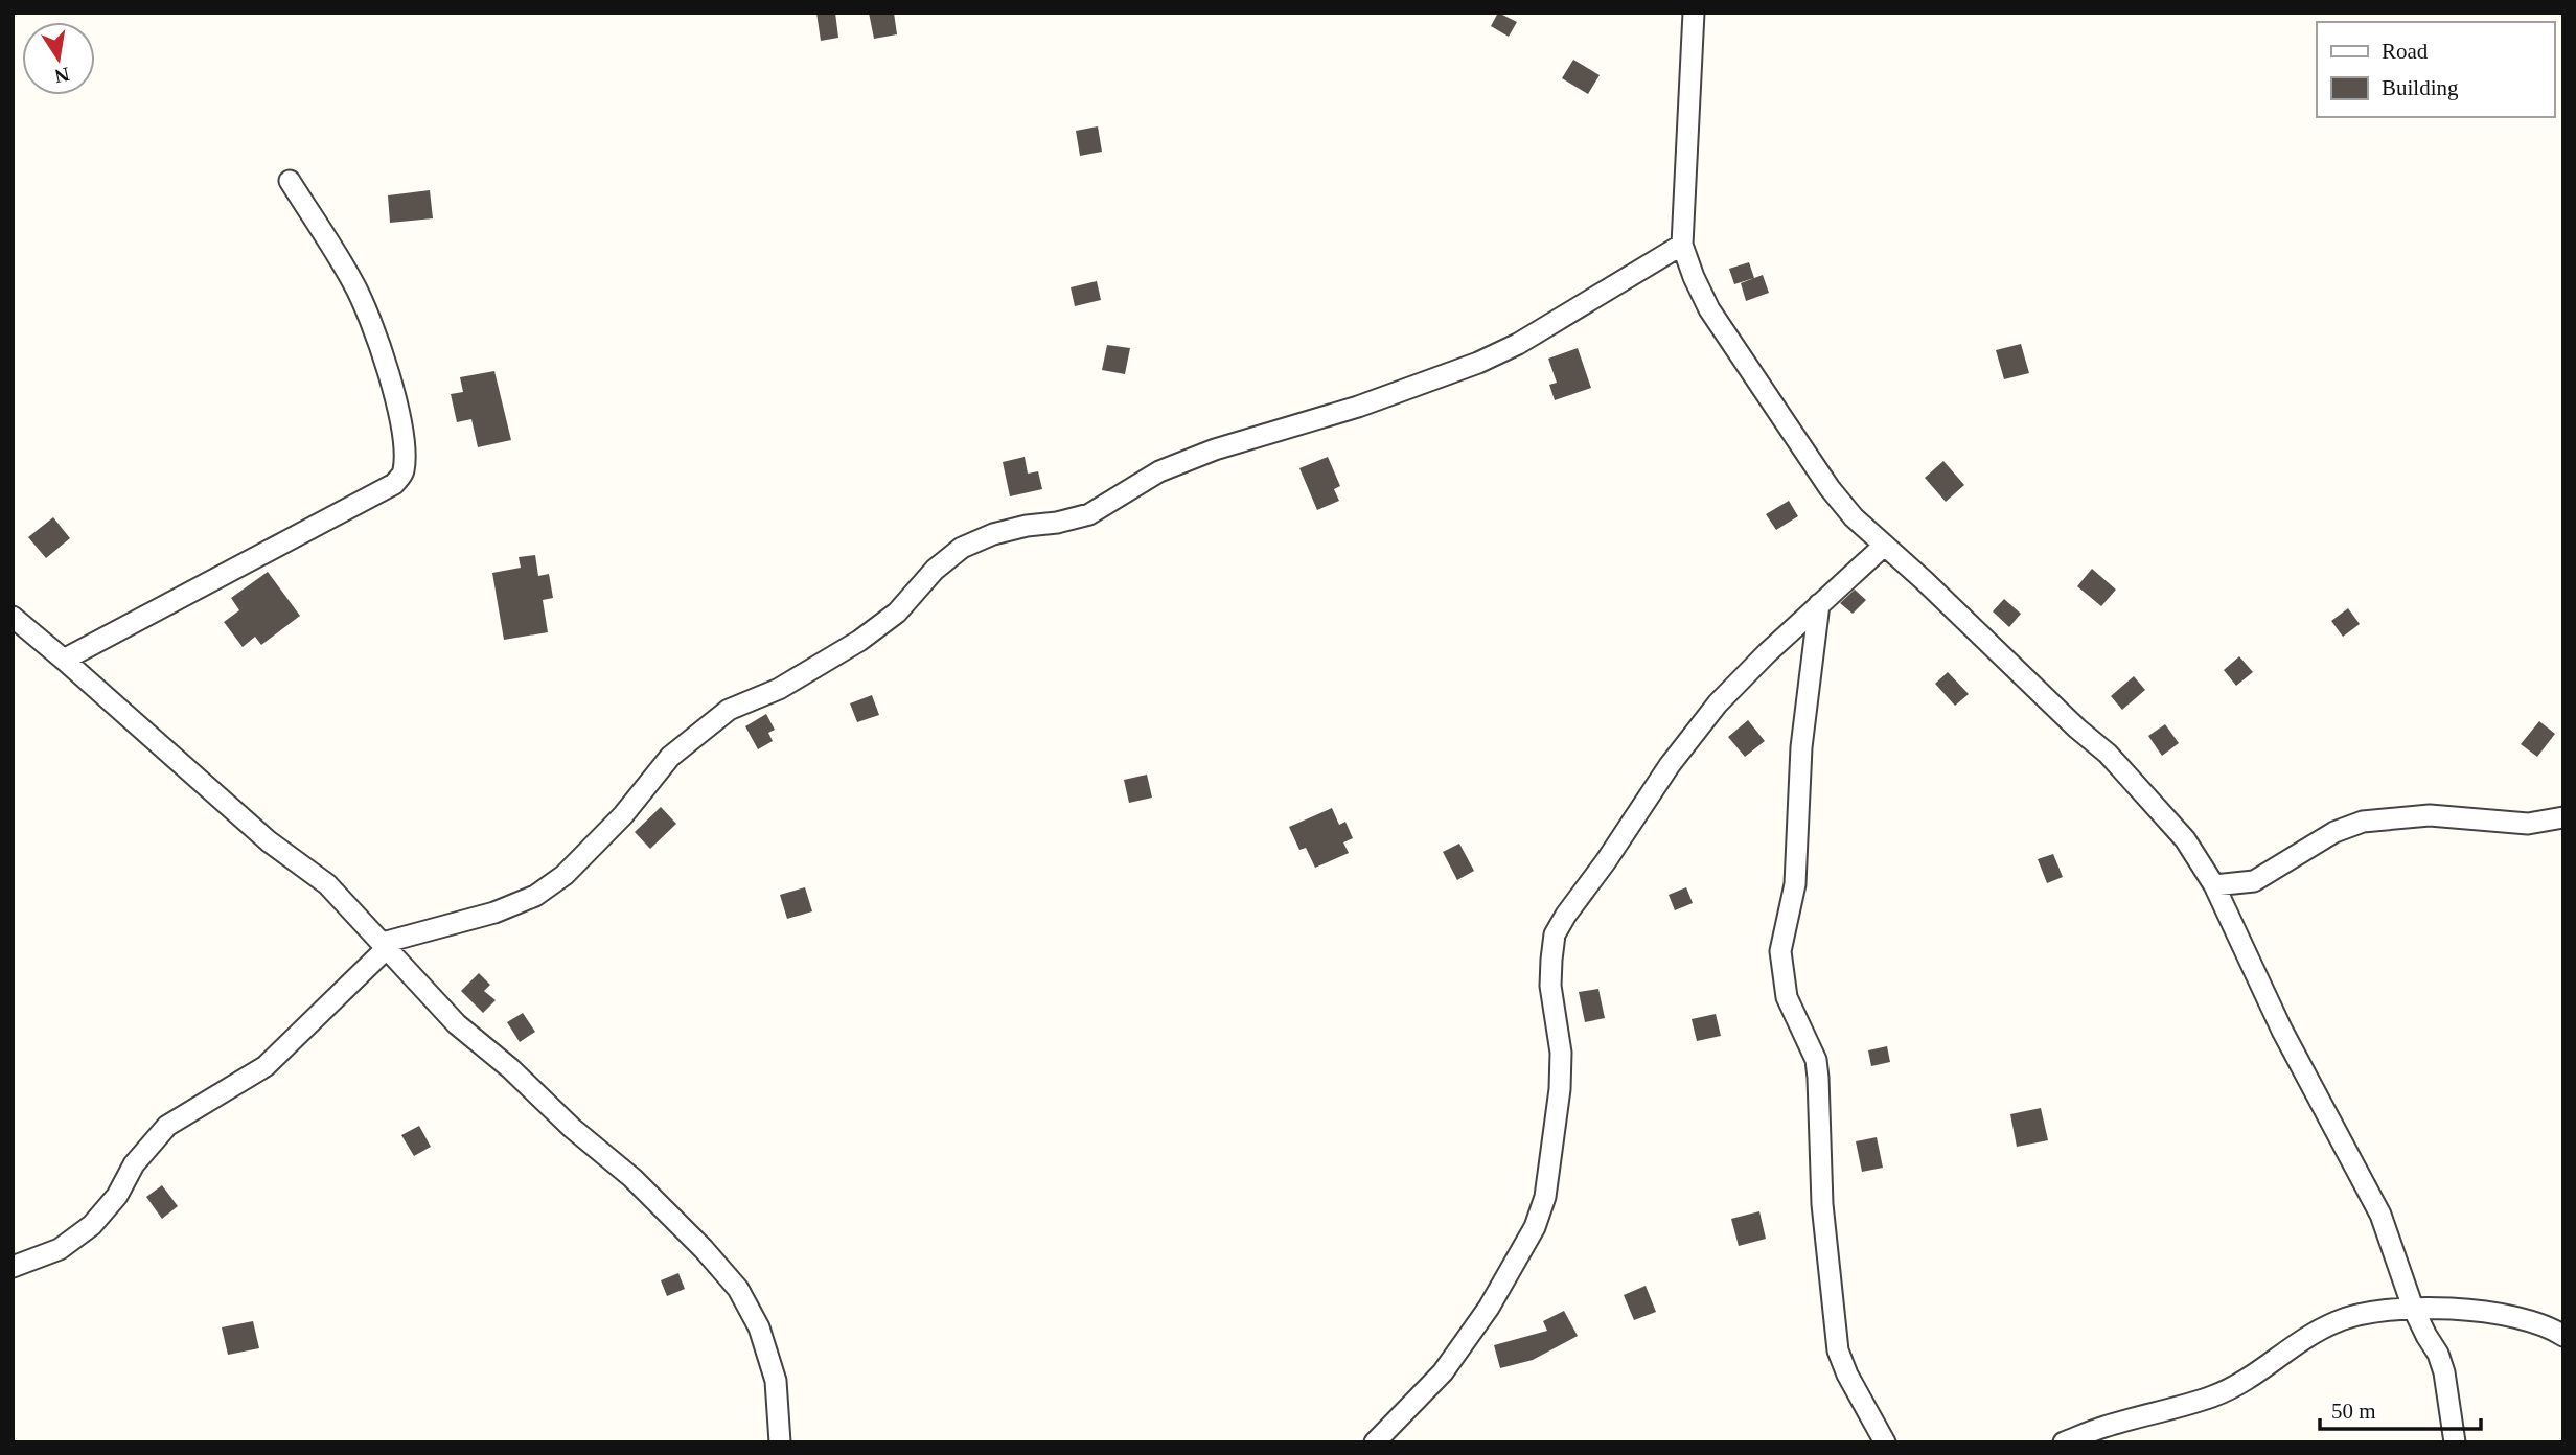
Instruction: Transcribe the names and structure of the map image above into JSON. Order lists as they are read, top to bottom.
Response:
{
  "legend": ["Road", "Building"],
  "scale_bar": "50 m",
  "north": "bottom"
}
